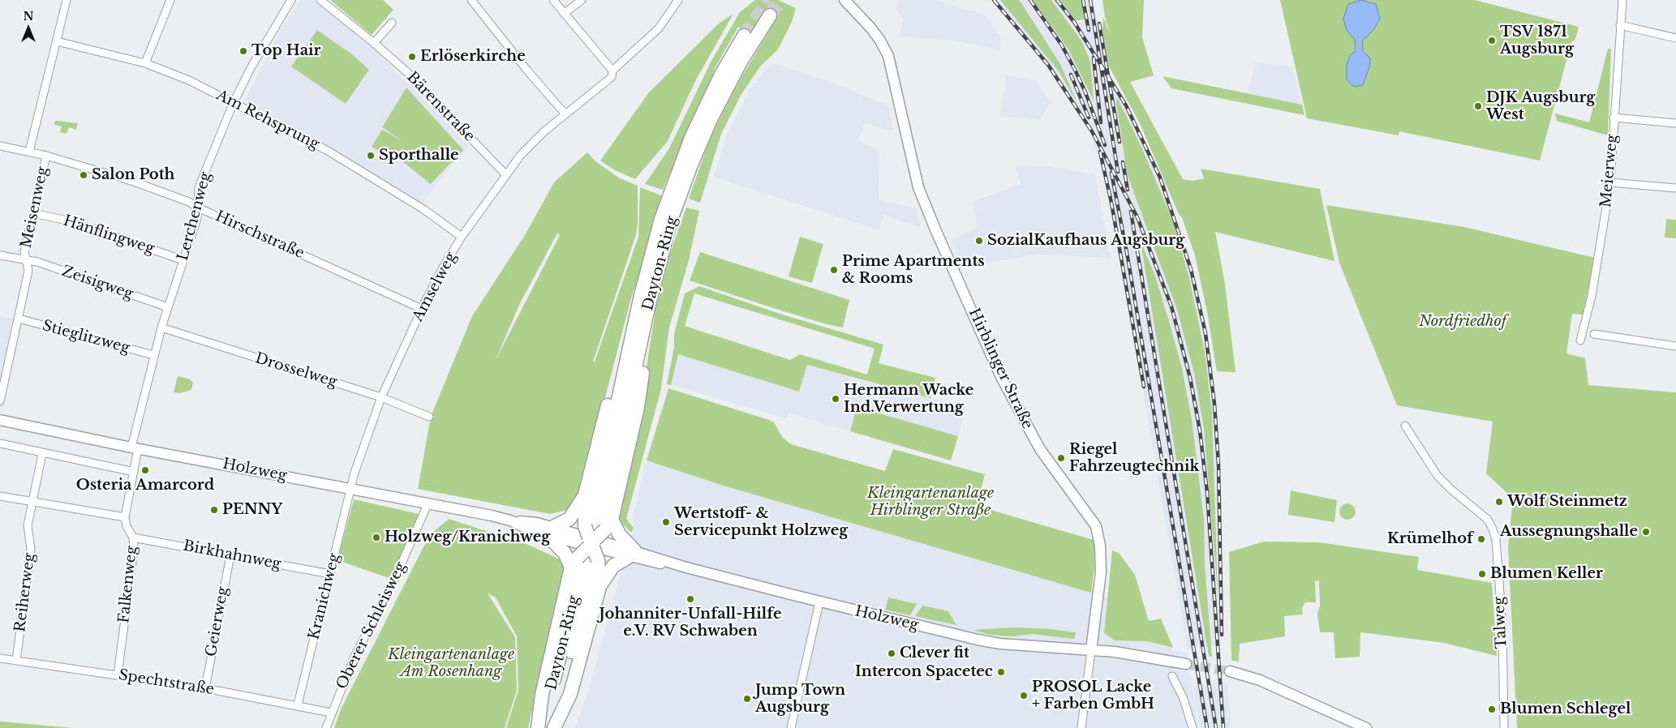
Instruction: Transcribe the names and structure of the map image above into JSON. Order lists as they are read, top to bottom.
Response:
{
  "streets": {
    "highway": ["Dayton-Ring"],
    "street": [
      "Bärenstraße",
      "Am Rehsprung",
      "Meierweg",
      "Meisenweg",
      "Lerchenweg",
      "Hänflingweg",
      "Hirschstraße",
      "Zeisigweg",
      "Amselweg",
      "Stieglitzweg",
      "Hirblinger Straße",
      "Drosselweg",
      "Holzweg",
      "Birkhahnweg",
      "Falkenweg",
      "Reiherweg",
      "Kranichweg",
      "Geierweg",
      "Talweg",
      "Oberer Schleisweg",
      "Spechtstraße"
    ]
  },
  "crossings": [
    ["Bärenstraße", "Amselweg"],
    ["Am Rehsprung", "Meisenweg"],
    ["Am Rehsprung", "Lerchenweg"],
    ["Am Rehsprung", "Amselweg"],
    ["Meisenweg", "Hänflingweg"],
    ["Meisenweg", "Hirschstraße"],
    ["Meisenweg", "Zeisigweg"],
    ["Meisenweg", "Stieglitzweg"],
    ["Lerchenweg", "Hänflingweg"],
    ["Lerchenweg", "Hirschstraße"],
    ["Lerchenweg", "Zeisigweg"],
    ["Lerchenweg", "Stieglitzweg"],
    ["Lerchenweg", "Drosselweg"],
    ["Lerchenweg", "Holzweg"],
    ["Hirschstraße", "Amselweg"],
    ["Dayton-Ring", "Holzweg"],
    ["Amselweg", "Drosselweg"],
    ["Amselweg", "Holzweg"],
    ["Amselweg", "Kranichweg"],
    ["Hirblinger Straße", "Holzweg"],
    ["Holzweg", "Kranichweg"],
    ["Holzweg", "Oberer Schleisweg"],
    ["Birkhahnweg", "Falkenweg"],
    ["Birkhahnweg", "Kranichweg"],
    ["Birkhahnweg", "Geierweg"],
    ["Falkenweg", "Spechtstraße"],
    ["Reiherweg", "Spechtstraße"],
    ["Kranichweg", "Spechtstraße"],
    ["Geierweg", "Spechtstraße"],
    ["Oberer Schleisweg", "Spechtstraße"]
  ],
  "parks": ["Nordfriedhof", "Kleingartenanlage Hirblinger Straße", "Kleingartenanlage Am Rosenhang"],
  "places": [
    "TSV 1871 Augsburg",
    "Top Hair",
    "Erlöserkirche",
    "DJK Augsburg West",
    "Sporthalle",
    "Salon Poth",
    "SozialKaufhaus Augsburg",
    "Prime Apartments & Rooms",
    "Hermann Wacke Ind.Verwertung",
    "Riegel Fahrzeugtechnik",
    "Osteria Amarcord",
    "Wolf Steinmetz",
    "PENNY",
    "Wertstoff- & Servicepunkt Holzweg",
    "Aussegnungshalle",
    "Holzweg/Kranichweg",
    "Krümelhof",
    "Blumen Keller",
    "Johanniter-Unfall-Hilfe e.V. RV Schwaben",
    "Clever fit",
    "Intercon Spacetec",
    "PROSOL Lacke + Farben GmbH",
    "Jump Town Augsburg",
    "Blumen Schlegel"
  ],
  "north": "top"
}
